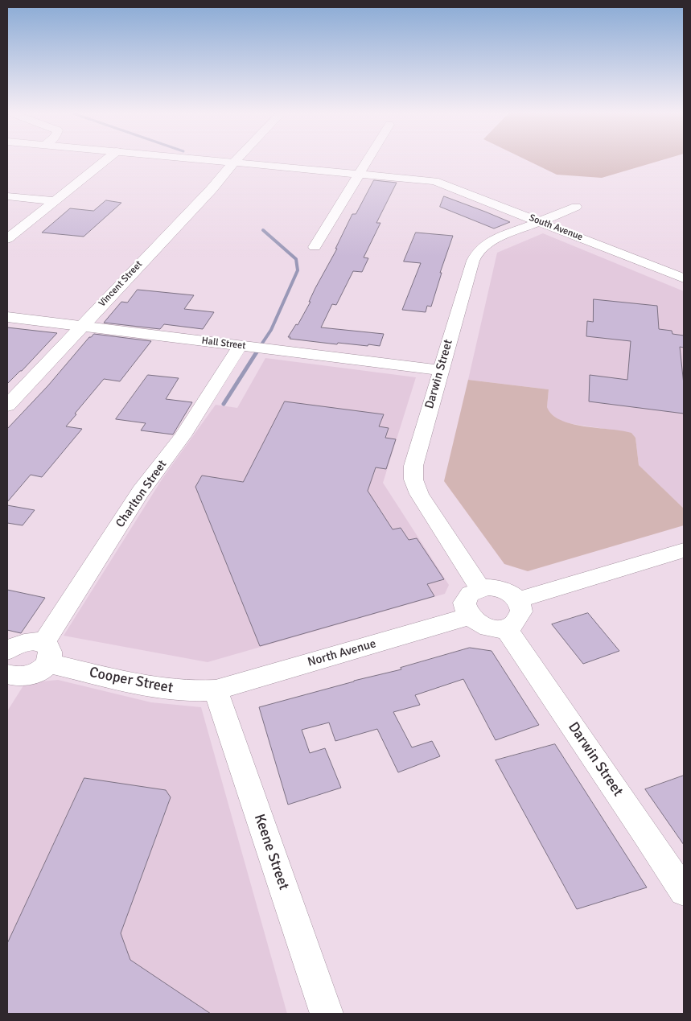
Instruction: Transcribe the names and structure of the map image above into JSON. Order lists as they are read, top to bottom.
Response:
{
  "streets": {
    "main road": ["Vincent Street"],
    "street": [
      "South Avenue",
      "Hall Street",
      "Darwin Street",
      "Charlton Street",
      "North Avenue",
      "Cooper Street",
      "Keene Street"
    ]
  },
  "crossings": [
    ["South Avenue", "Vincent Street"],
    ["South Avenue", "Darwin Street"],
    ["Vincent Street", "Hall Street"],
    ["Hall Street", "Darwin Street"],
    ["Hall Street", "Charlton Street"],
    ["Darwin Street", "North Avenue"],
    ["Charlton Street", "Cooper Street"],
    ["North Avenue", "Cooper Street"],
    ["North Avenue", "Keene Street"],
    ["Cooper Street", "Keene Street"]
  ]
}
